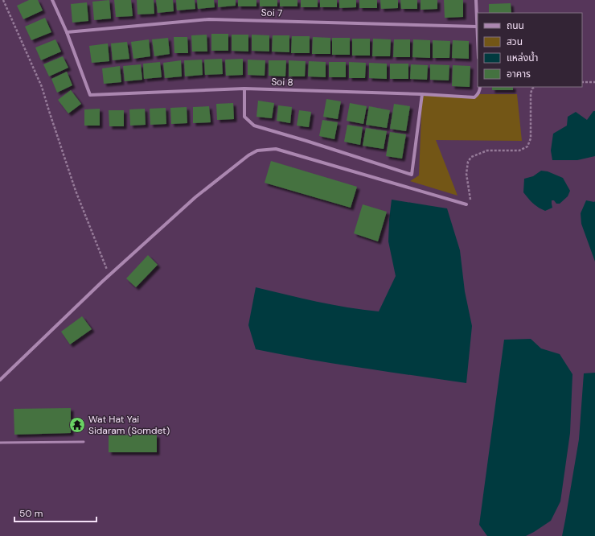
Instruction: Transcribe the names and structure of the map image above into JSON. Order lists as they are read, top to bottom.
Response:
{
  "streets": {
    "street": ["Soi 7", "Soi 8"]
  },
  "crossings": [
    ["Soi 7", "Soi 8"]
  ],
  "places": {
    "temple": ["Wat Hat Yai Sidaram (Somdet)"]
  },
  "legend": [
    "ถนน",
    "สวน",
    "แหล่งน้ำ",
    "อาคาร"
  ],
  "scale_bar": "50 m"
}
